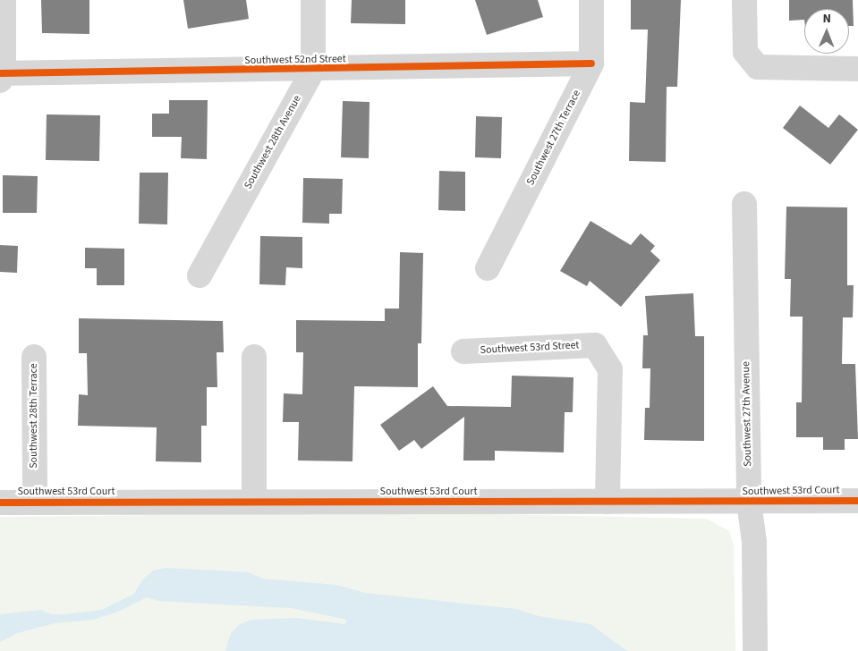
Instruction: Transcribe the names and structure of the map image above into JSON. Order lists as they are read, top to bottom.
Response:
{
  "streets": {
    "street": [
      "Southwest 52nd Street",
      "Southwest 27th Terrace",
      "Southwest 28th Avenue",
      "Southwest 53rd Street",
      "Southwest 27th Avenue",
      "Southwest 28th Terrace",
      "Southwest 53rd Court"
    ]
  },
  "crossings": [
    ["Southwest 52nd Street", "Southwest 27th Terrace"],
    ["Southwest 52nd Street", "Southwest 28th Avenue"],
    ["Southwest 53rd Street", "Southwest 53rd Court"],
    ["Southwest 27th Avenue", "Southwest 53rd Court"],
    ["Southwest 28th Terrace", "Southwest 53rd Court"]
  ],
  "north": "top"
}
